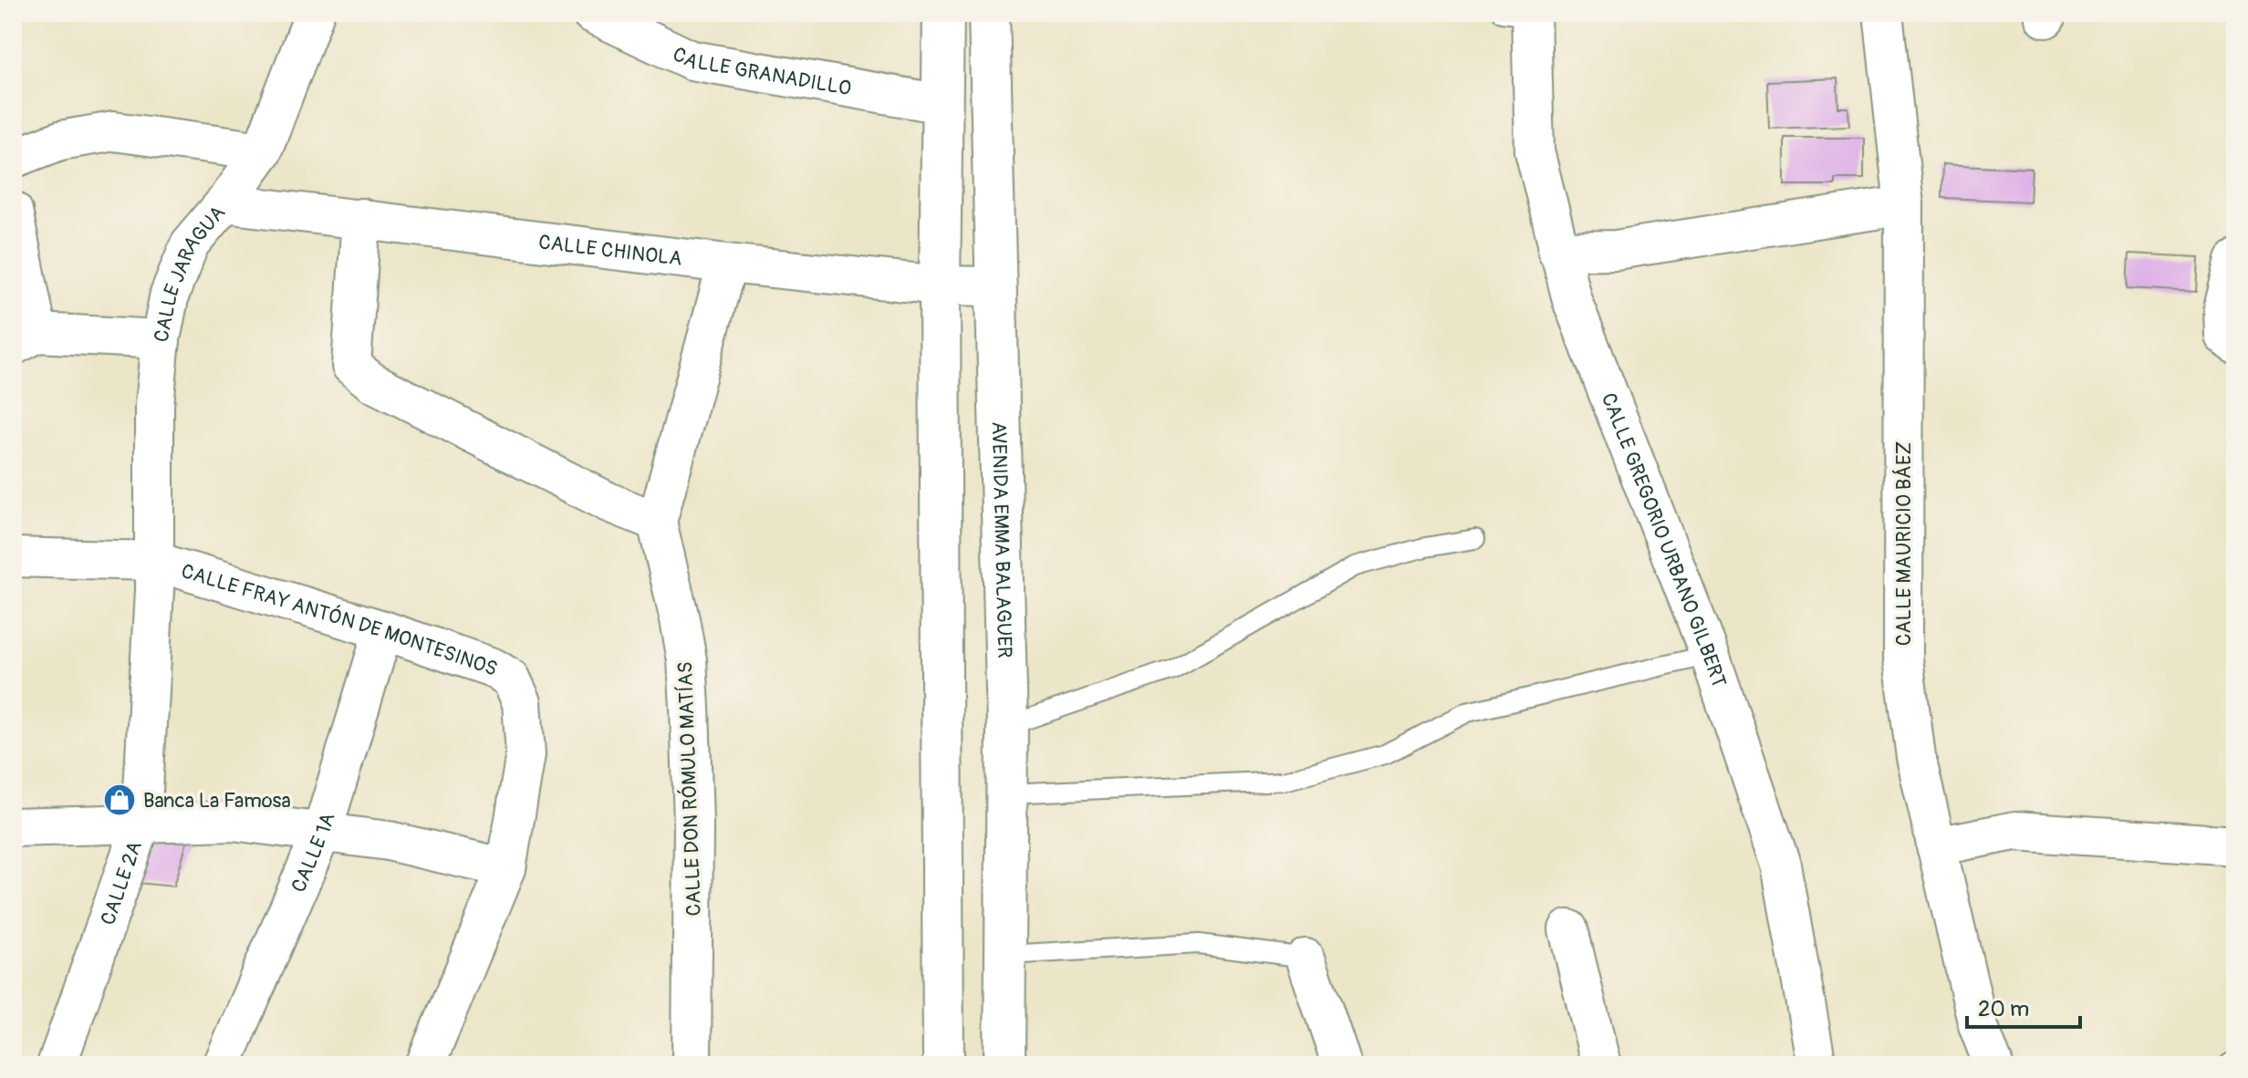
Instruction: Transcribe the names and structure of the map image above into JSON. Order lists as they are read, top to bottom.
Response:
{
  "streets": {
    "street": [
      "CALLE GRANADILLO",
      "CALLE CHINOLA",
      "CALLE JARAGUA",
      "AVENIDA EMMA BALAGUER",
      "CALLE GREGORIO URBANO GILBERT",
      "CALLE MAURICIO BÁEZ",
      "CALLE FRAY ANTÓN DE MONTESINOS",
      "CALLE DON RÓMULO MATÍAS",
      "CALLE 1A",
      "CALLE 2A"
    ]
  },
  "crossings": [
    ["CALLE CHINOLA", "CALLE JARAGUA"],
    ["CALLE CHINOLA", "AVENIDA EMMA BALAGUER"],
    ["CALLE CHINOLA", "CALLE DON RÓMULO MATÍAS"],
    ["CALLE JARAGUA", "CALLE FRAY ANTÓN DE MONTESINOS"],
    ["CALLE JARAGUA", "CALLE 2A"],
    ["CALLE FRAY ANTÓN DE MONTESINOS", "CALLE 1A"],
    ["CALLE FRAY ANTÓN DE MONTESINOS", "CALLE 2A"]
  ],
  "places": {
    "shop": ["Banca La Famosa"]
  },
  "scale_bar": "20 m"
}
